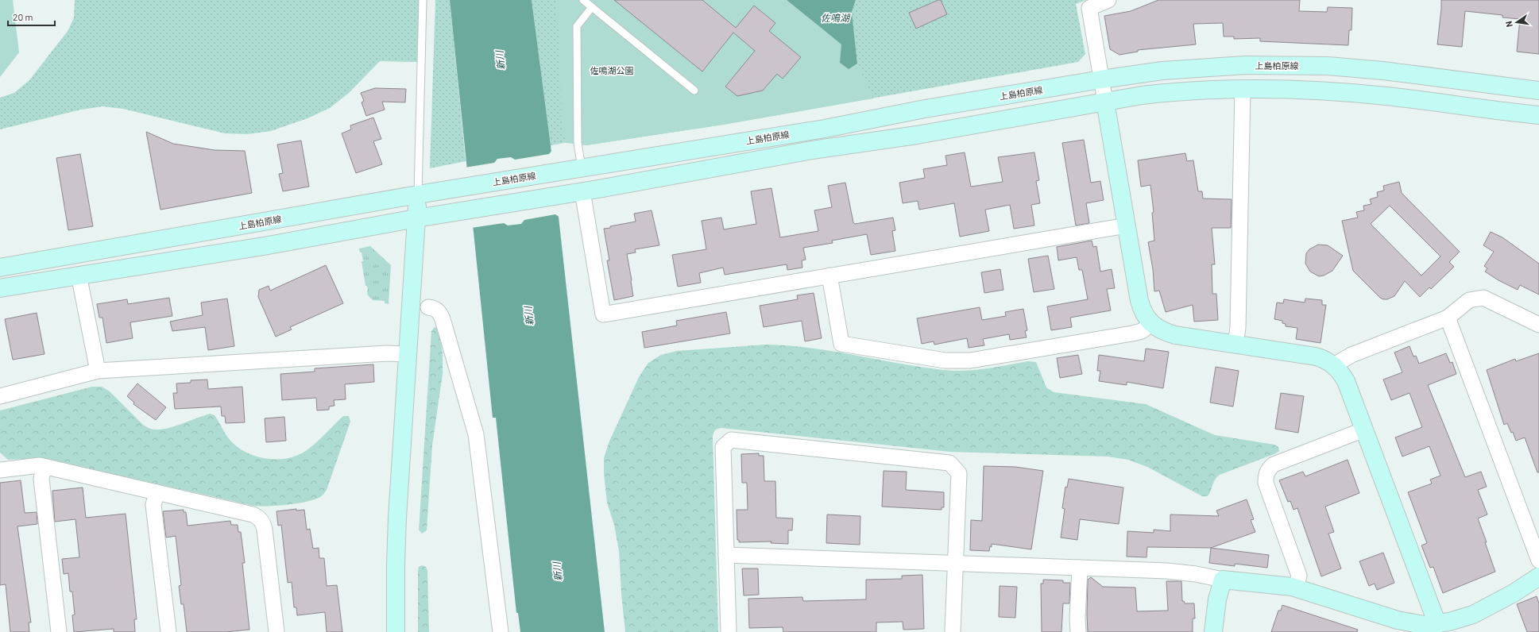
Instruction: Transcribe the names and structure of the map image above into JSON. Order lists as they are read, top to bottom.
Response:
{
  "streets": {
    "street": ["上島柏原線"]
  },
  "water": ["佐鳴湖", "新川"],
  "parks": ["佐鳴湖公園"],
  "scale_bar": "20 m",
  "north": "left"
}
